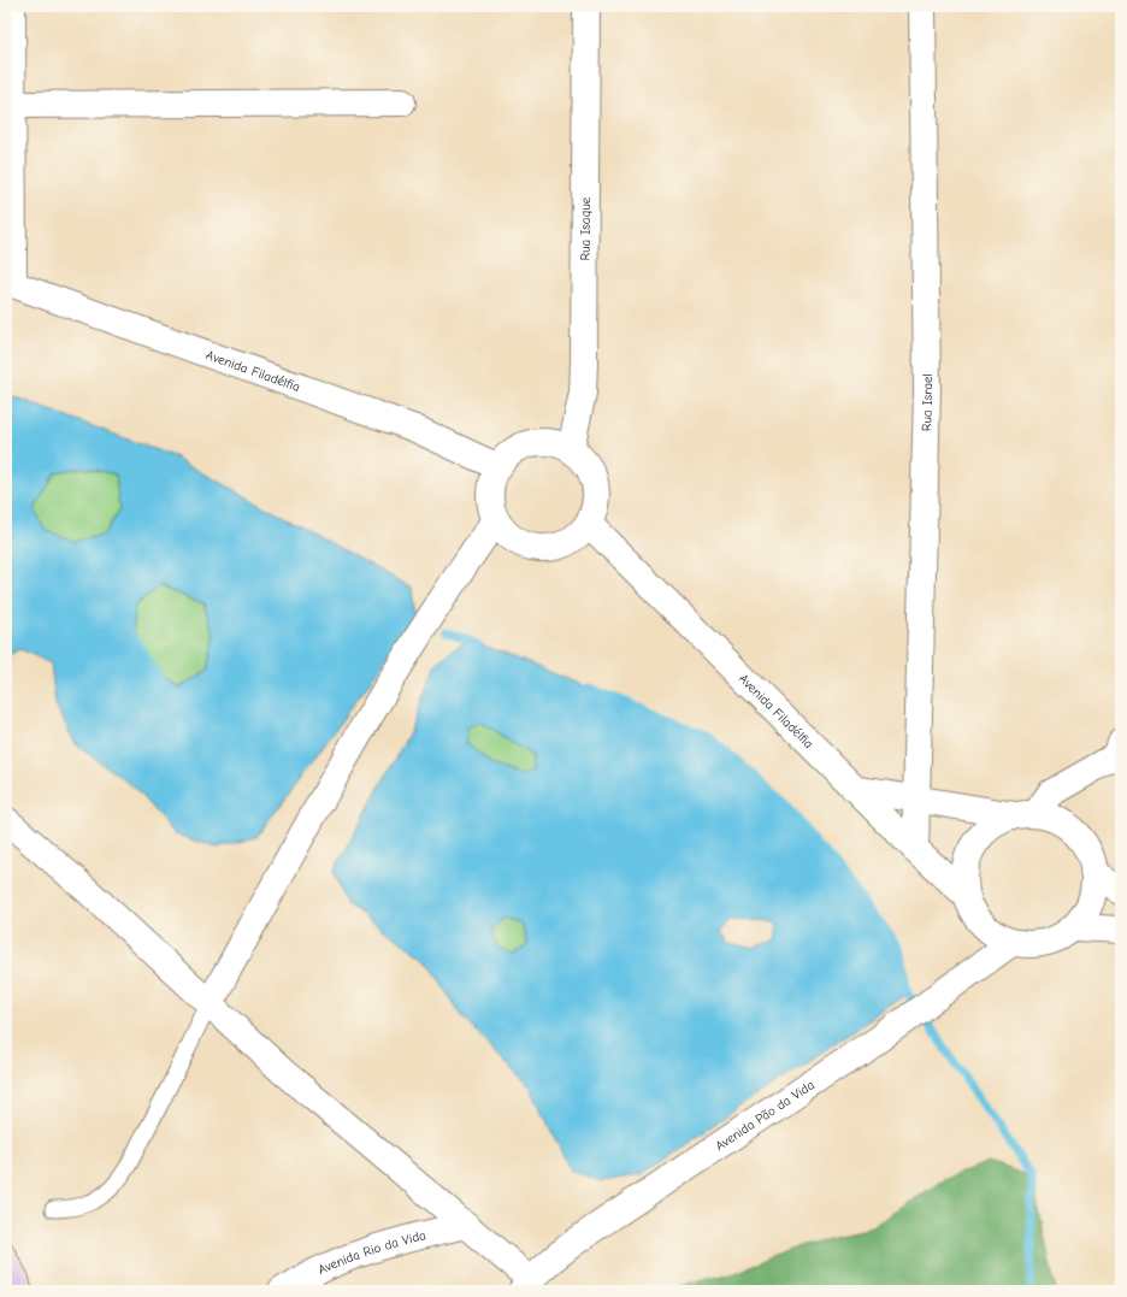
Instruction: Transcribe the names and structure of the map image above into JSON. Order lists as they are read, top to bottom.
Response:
{
  "streets": {
    "street": [
      "Rua Isaque",
      "Avenida Filadélfia",
      "Rua Israel",
      "Avenida Pão da Vida",
      "Avenida Rio da Vida"
    ]
  },
  "crossings": [
    ["Rua Isaque", "Avenida Filadélfia"],
    ["Avenida Filadélfia", "Rua Israel"],
    ["Avenida Filadélfia", "Avenida Pão da Vida"]
  ]
}
